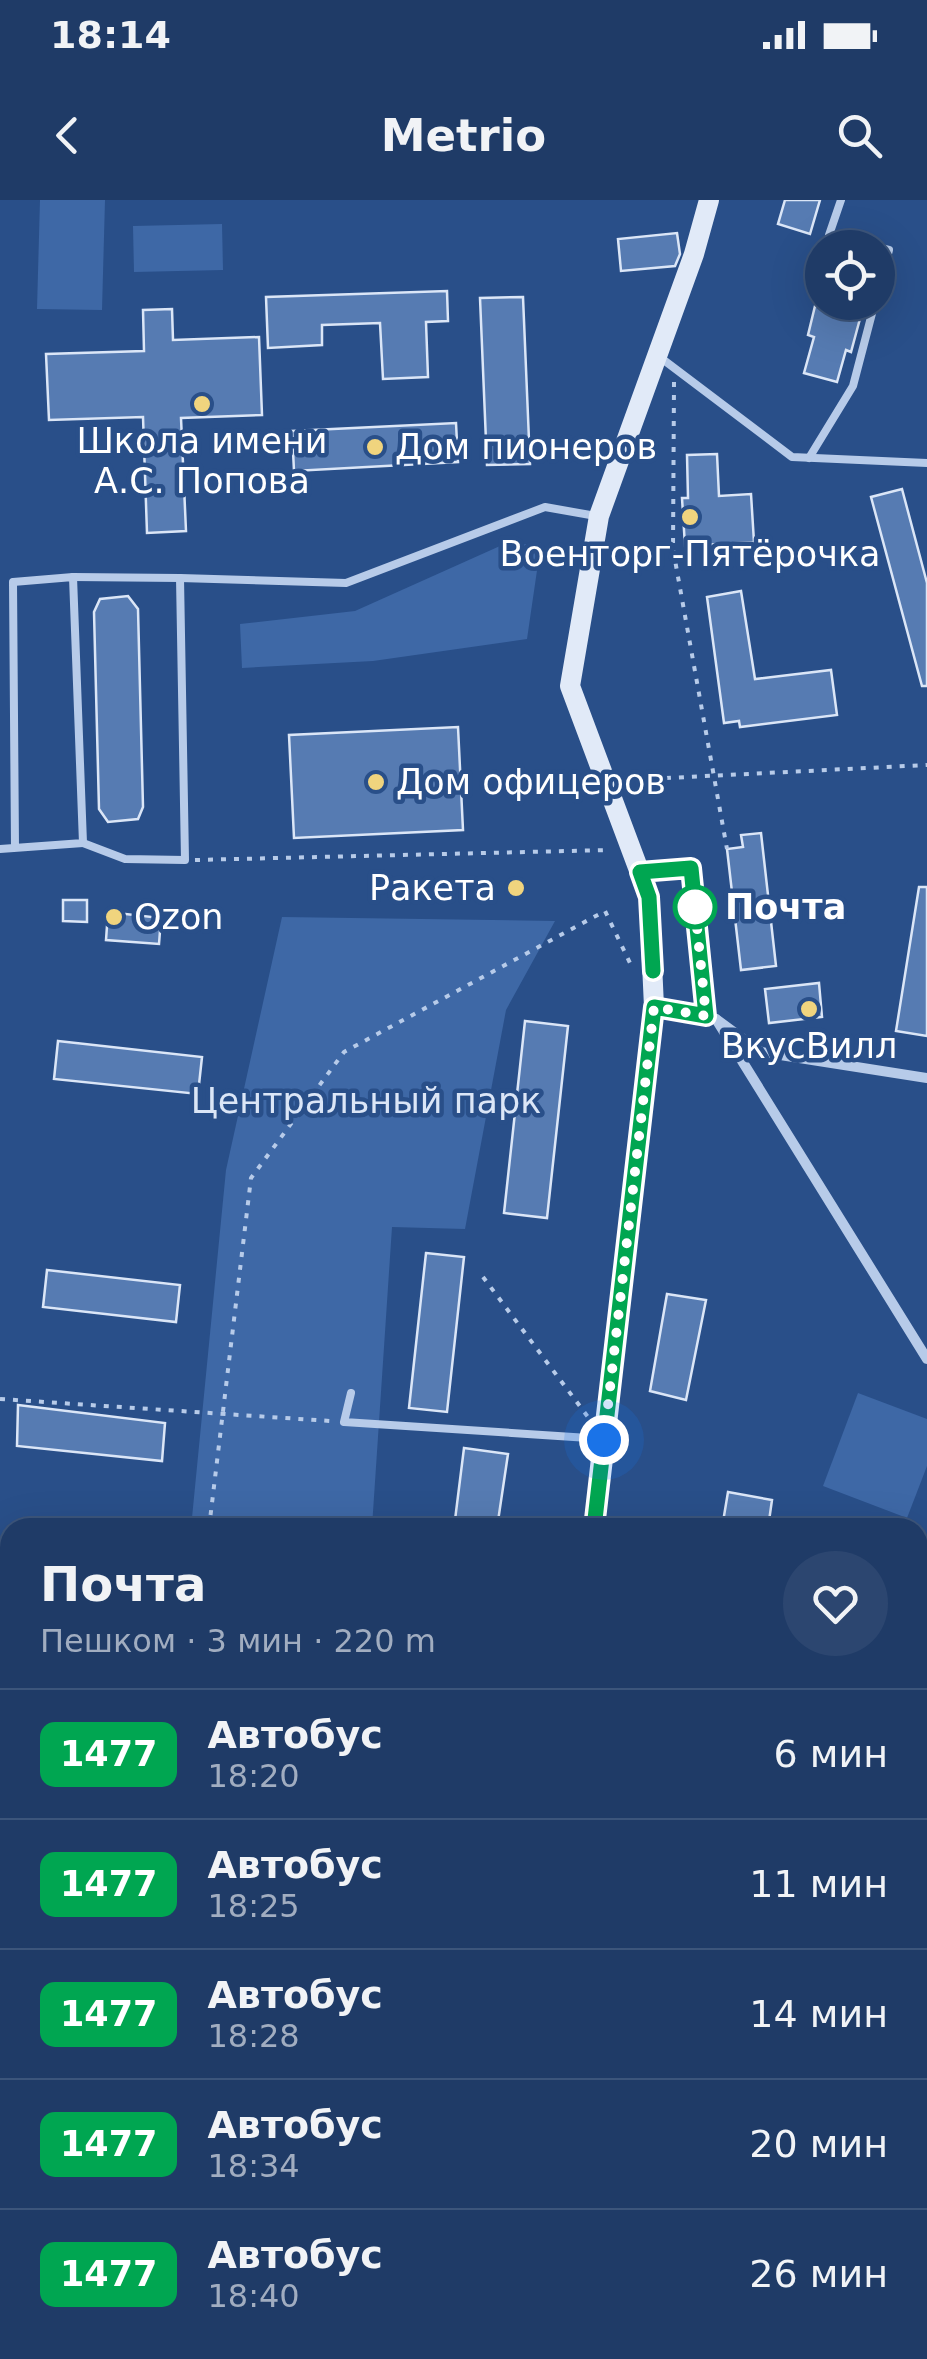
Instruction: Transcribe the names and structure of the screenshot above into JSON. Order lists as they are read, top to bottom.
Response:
{
  "parks": ["Центральный парк"],
  "places": [
    "Школа имени А.С. Попова",
    "Дом пионеров",
    "Военторг-Пятёрочка",
    "Дом офицеров",
    "Ракета",
    "Почта",
    "Ozon",
    "ВкусВилл"
  ],
  "lines": ["bus line 1477"],
  "page": {
    "status": "18:14",
    "header": "Metrio",
    "heading": ["Почта", "Пешком · 3 мин · 220 m"],
    "list": [
      {
        "mark": "1477",
        "name": "Автобус",
        "note": "18:20",
        "value": "6 мин"
      },
      {
        "mark": "1477",
        "name": "Автобус",
        "note": "18:25",
        "value": "11 мин"
      },
      {
        "mark": "1477",
        "name": "Автобус",
        "note": "18:28",
        "value": "14 мин"
      },
      {
        "mark": "1477",
        "name": "Автобус",
        "note": "18:34",
        "value": "20 мин"
      },
      {
        "mark": "1477",
        "name": "Автобус",
        "note": "18:40",
        "value": "26 мин"
      }
    ]
  }
}
